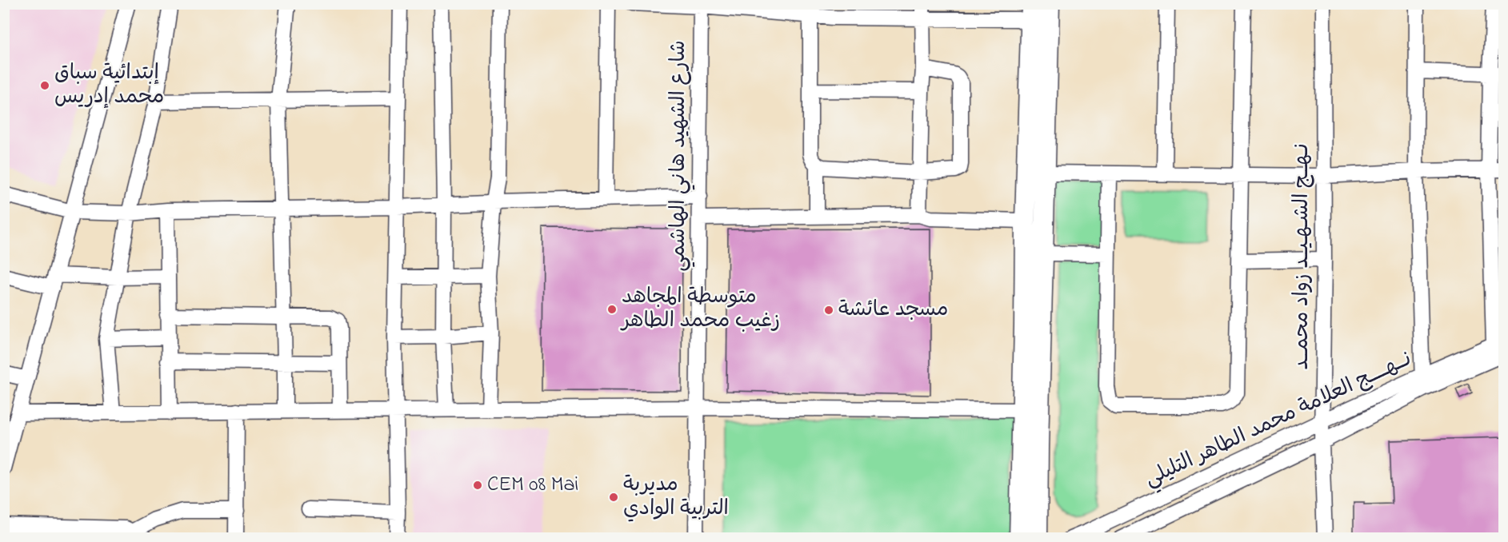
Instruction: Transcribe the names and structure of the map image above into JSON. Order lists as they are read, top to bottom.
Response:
{
  "streets": {
    "street": ["شارع الشهيد هاني الهاشمي", "نـهــج الشـهـيــد زواد محمــد", "نــهــــج العلامة محمد الطاهر التليلي"]
  },
  "crossings": [
    ["نـهــج الشـهـيــد زواد محمــد", "نــهــــج العلامة محمد الطاهر التليلي"]
  ],
  "places": [
    "إبتدائية سباق محمد إدريس",
    "متوسطة المجاهد زغيب محمد الطاهر",
    "مسجد عائشة",
    "CEM 08 Mai",
    "مديربة التربية الوادي"
  ]
}
